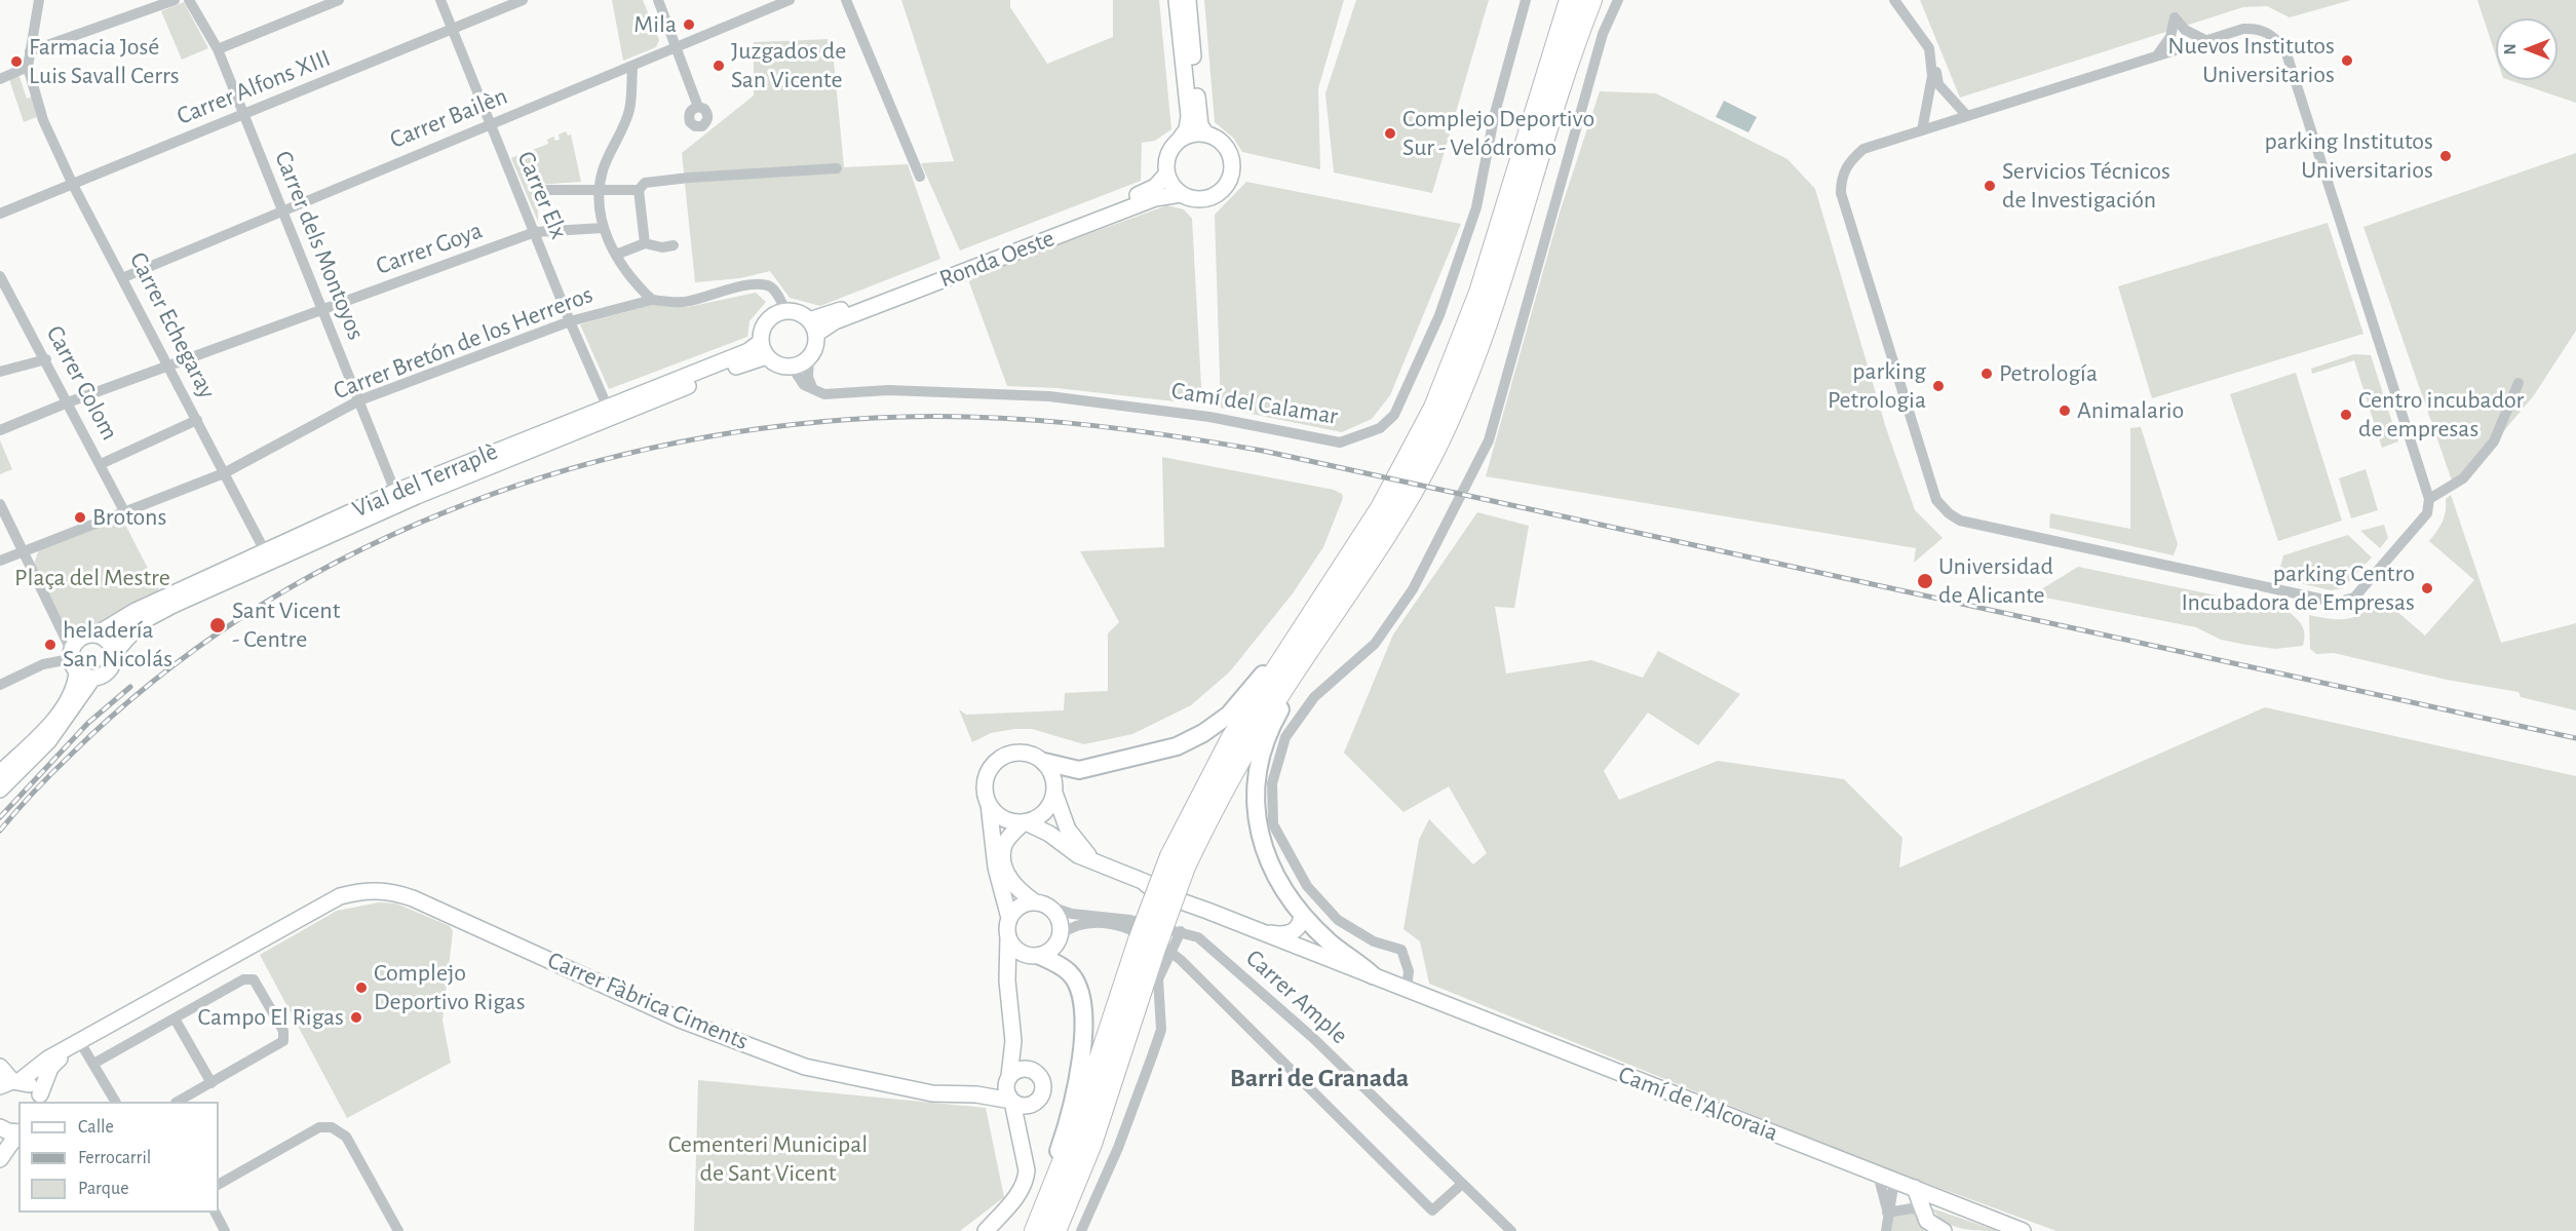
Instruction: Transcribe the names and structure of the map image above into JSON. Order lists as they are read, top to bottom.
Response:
{
  "streets": {
    "street": [
      "Carrer Alfons XIII",
      "Carrer Bailèn",
      "Carrer Elx",
      "Carrer dels Montoyos",
      "Carrer Goya",
      "Ronda Oeste",
      "Carrer Echegaray",
      "Carrer Bretón de los Herreros",
      "Carrer Colom",
      "Camí del Calamar",
      "Vial del Terraplè",
      "Carrer Ample",
      "Carrer Fàbrica Ciments",
      "Camí de l'Alcoraia"
    ]
  },
  "crossings": [
    ["Carrer Alfons XIII", "Carrer Elx"],
    ["Carrer Alfons XIII", "Carrer dels Montoyos"],
    ["Carrer Alfons XIII", "Carrer Echegaray"],
    ["Carrer Bailèn", "Carrer Elx"],
    ["Carrer Bailèn", "Carrer dels Montoyos"],
    ["Carrer Bailèn", "Carrer Echegaray"],
    ["Carrer Elx", "Carrer Goya"],
    ["Carrer Elx", "Carrer Bretón de los Herreros"],
    ["Carrer Elx", "Vial del Terraplè"],
    ["Carrer dels Montoyos", "Carrer Goya"],
    ["Carrer dels Montoyos", "Carrer Bretón de los Herreros"],
    ["Carrer dels Montoyos", "Vial del Terraplè"],
    ["Carrer Goya", "Carrer Echegaray"],
    ["Carrer Goya", "Carrer Colom"],
    ["Ronda Oeste", "Carrer Bretón de los Herreros"],
    ["Ronda Oeste", "Vial del Terraplè"],
    ["Carrer Echegaray", "Carrer Bretón de los Herreros"],
    ["Carrer Echegaray", "Vial del Terraplè"],
    ["Carrer Bretón de los Herreros", "Carrer Colom"],
    ["Carrer Bretón de los Herreros", "Vial del Terraplè"]
  ],
  "districts": ["Barri de Granada"],
  "parks": ["Plaça del Mestre", "Cementeri Municipal de Sant Vicent"],
  "places": [
    "Mila",
    "Nuevos Institutos Universitarios",
    "Farmacia José Luis Savall Cerrs",
    "Juzgados de San Vicente",
    "Complejo Deportivo Sur - Velódromo",
    "parking Institutos Universitarios",
    "Servicios Técnicos de Investigación",
    "Petrología",
    "parking Petrologia",
    "Animalario",
    "Centro incubador de empresas",
    "Brotons",
    "Universidad de Alicante",
    "parking Centro Incubadora de Empresas",
    "Sant Vicent - Centre",
    "heladería San Nicolás",
    "Complejo Deportivo Rigas",
    "Campo El Rigas"
  ],
  "legend": ["Calle", "Ferrocarril", "Parque"],
  "north": "left"
}
